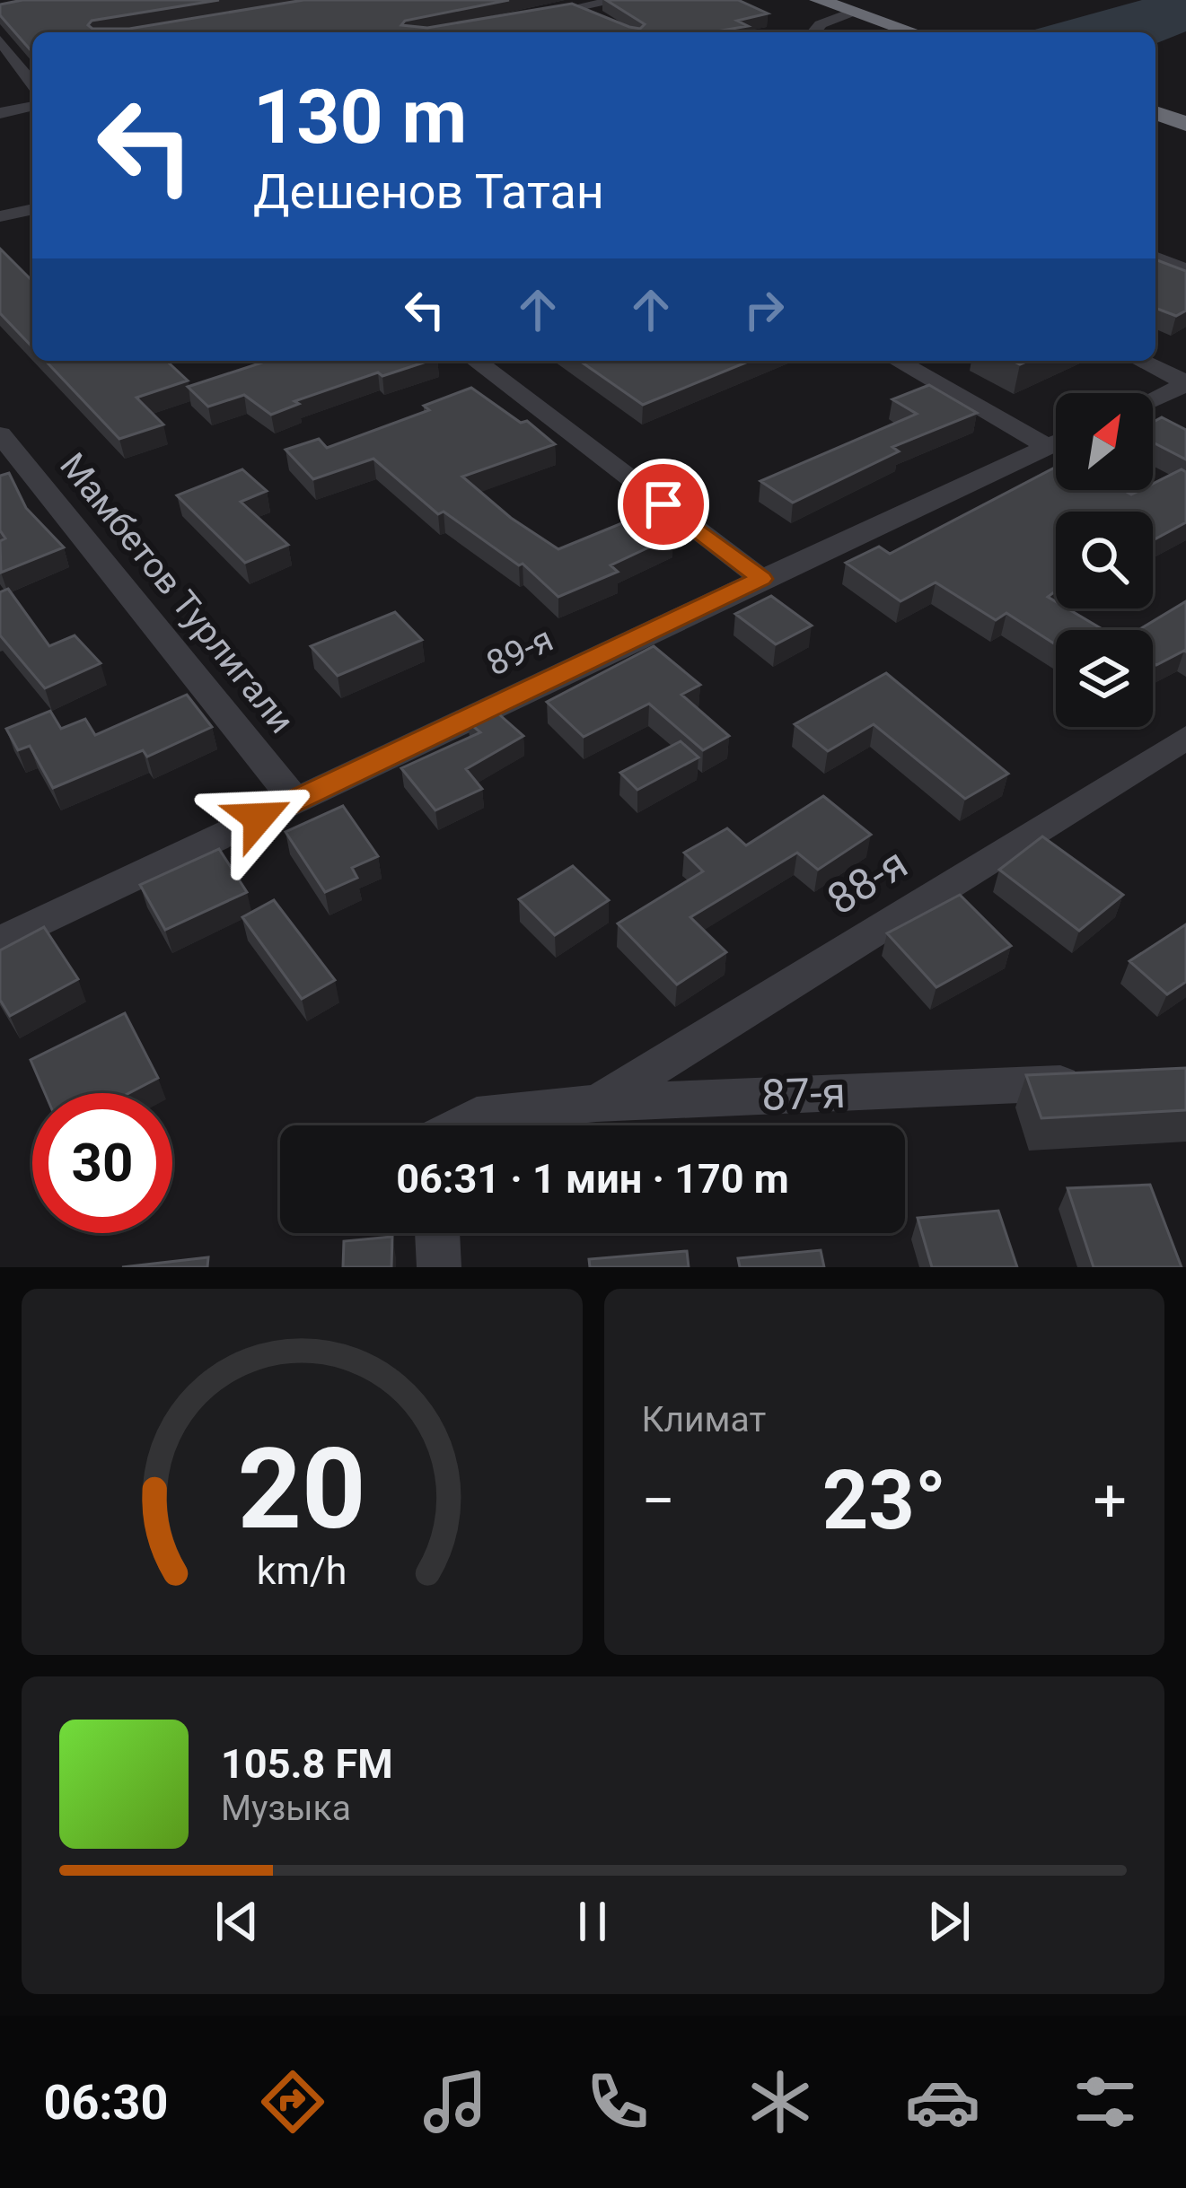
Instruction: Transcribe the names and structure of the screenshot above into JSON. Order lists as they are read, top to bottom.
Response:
{
  "streets": {
    "street": [
      "Мамбетов Турлигали",
      "89-я",
      "88-я",
      "87-я"
    ]
  },
  "crossings": [
    ["Мамбетов Турлигали", "89-я"],
    ["88-я", "87-я"]
  ],
  "north": "top right",
  "page": {
    "turn": ["130 m", "Дешенов Татан"],
    "limit": "30",
    "trip": "06:31 · 1 мин · 170 m",
    "tile": "Климат",
    "heat": ["−", "23°", "+"],
    "song": ["105.8 FM", "Музыка"],
    "tabs": "06:30",
    "gauge": ["20", "km/h"]
  }
}
